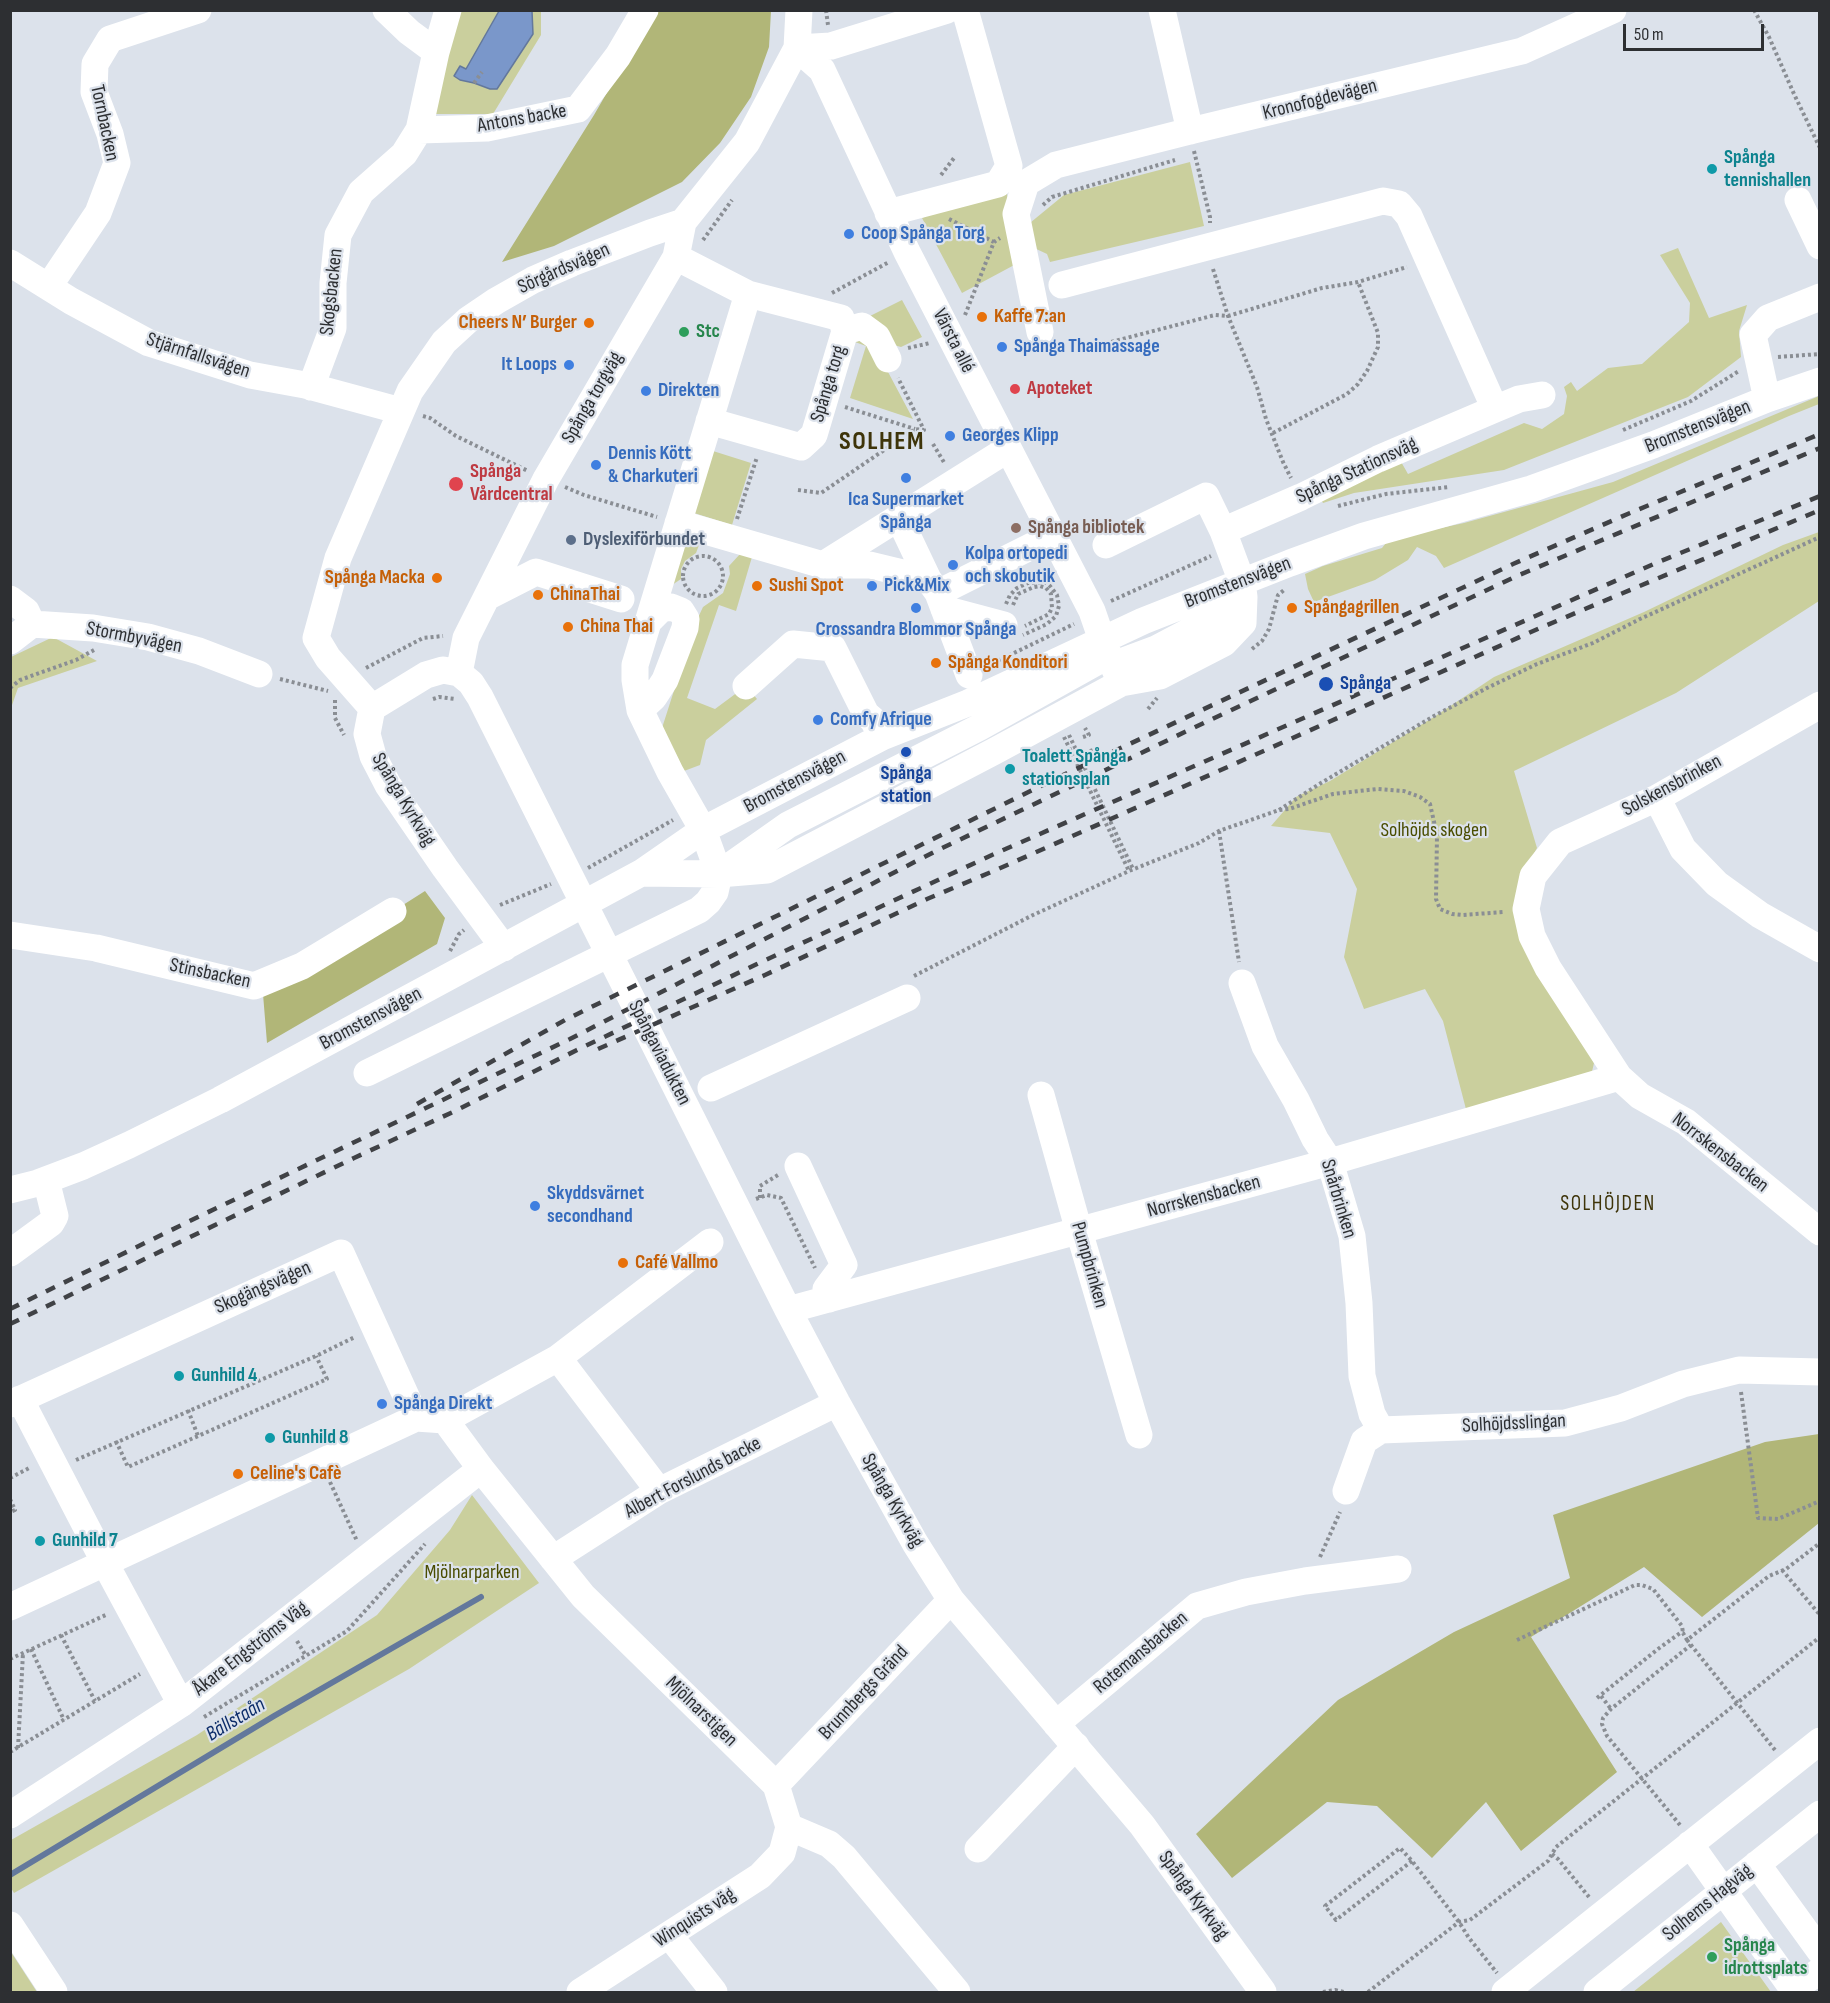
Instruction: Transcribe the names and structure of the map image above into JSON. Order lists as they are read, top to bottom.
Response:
{
  "streets": {
    "street": [
      "Kronofogdevägen",
      "Antons backe",
      "Tornbacken",
      "Sörgårdsvägen",
      "Skogsbacken",
      "Värsta allé",
      "Stjärnfallsvägen",
      "Spånga torg",
      "Spånga torgväg",
      "Bromstensvägen",
      "Spånga Stationsväg",
      "Stormbyvägen",
      "Solskensbrinken",
      "Spånga Kyrkväg",
      "Stinsbacken",
      "Spångaviadukten",
      "Norrskensbacken",
      "Snårbrinken",
      "Pumpbrinken",
      "Skogängsvägen",
      "Solhöjdsslingan",
      "Albert Forslunds backe",
      "Åkare Engströms Väg",
      "Rotemansbacken",
      "Brunnbergs Gränd",
      "Mjölnarstigen",
      "Solhems Hagväg",
      "Winquists väg"
    ]
  },
  "crossings": [
    ["Antons backe", "Skogsbacken"],
    ["Tornbacken", "Stjärnfallsvägen"],
    ["Sörgårdsvägen", "Stjärnfallsvägen"],
    ["Sörgårdsvägen", "Spånga torgväg"],
    ["Sörgårdsvägen", "Spånga Kyrkväg"],
    ["Skogsbacken", "Stjärnfallsvägen"],
    ["Värsta allé", "Bromstensvägen"],
    ["Spånga torg", "Spånga torgväg"],
    ["Spånga torgväg", "Spångaviadukten"],
    ["Bromstensvägen", "Spånga Kyrkväg"],
    ["Solskensbrinken", "Norrskensbacken"],
    ["Spånga Kyrkväg", "Spångaviadukten"],
    ["Spånga Kyrkväg", "Norrskensbacken"],
    ["Spånga Kyrkväg", "Albert Forslunds backe"],
    ["Spånga Kyrkväg", "Rotemansbacken"],
    ["Spånga Kyrkväg", "Brunnbergs Gränd"],
    ["Norrskensbacken", "Snårbrinken"],
    ["Norrskensbacken", "Pumpbrinken"],
    ["Snårbrinken", "Solhöjdsslingan"],
    ["Skogängsvägen", "Åkare Engströms Väg"],
    ["Albert Forslunds backe", "Mjölnarstigen"],
    ["Åkare Engströms Väg", "Mjölnarstigen"],
    ["Brunnbergs Gränd", "Mjölnarstigen"],
    ["Mjölnarstigen", "Winquists väg"]
  ],
  "districts": ["SOLHEM", "SOLHÖJDEN"],
  "water": ["Bällstaån"],
  "parks": ["Solhöjds skogen", "Mjölnarparken"],
  "places": [
    "Spånga tennishallen",
    "Coop Spånga Torg",
    "Kaffe 7:an",
    "Cheers N’ Burger",
    "Stc",
    "Spånga Thaimassage",
    "It Loops",
    "Apoteket",
    "Direkten",
    "Georges Klipp",
    "Dennis Kött & Charkuteri",
    "Ica Supermarket Spånga",
    "Spånga Vårdcentral",
    "Spånga bibliotek",
    "Dyslexiförbundet",
    "Kolpa ortopedi och skobutik",
    "Spånga Macka",
    "Sushi Spot",
    "Pick&Mix",
    "ChinaThai",
    "Crossandra Blommor Spånga",
    "Spångagrillen",
    "China Thai",
    "Spånga Konditori",
    "Spånga",
    "Comfy Afrique",
    "Spånga station",
    "Toalett Spånga stationsplan",
    "Skyddsvärnet secondhand",
    "Café Vallmo",
    "Gunhild 4",
    "Spånga Direkt",
    "Gunhild 8",
    "Celine's Cafè",
    "Gunhild 7",
    "Spånga idrottsplats"
  ],
  "scale_bar": "50 m"
}
